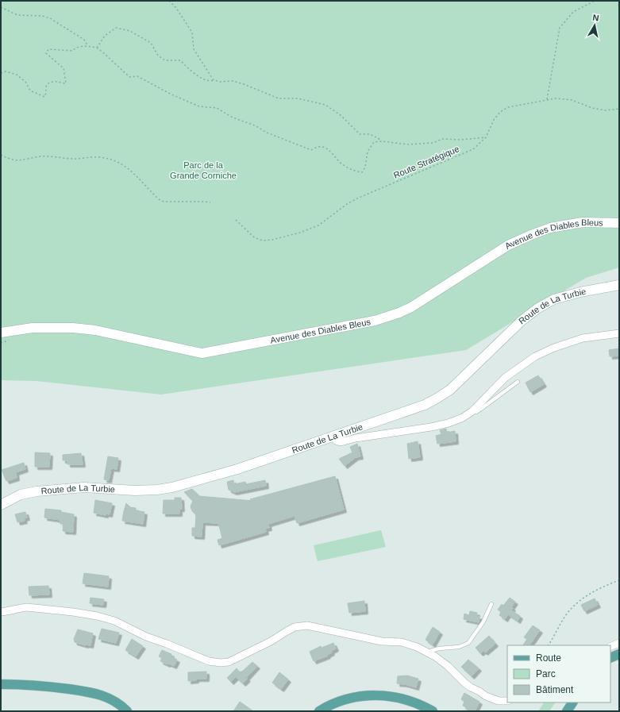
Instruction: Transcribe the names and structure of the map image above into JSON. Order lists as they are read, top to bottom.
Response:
{
  "streets": {
    "main road": ["Avenue des Diables Bleus", "Route de La Turbie"],
    "path": ["Route Stratégique"]
  },
  "parks": ["Parc de la Grande Corniche"],
  "legend": ["Route", "Parc", "Bâtiment"],
  "north": "top"
}
